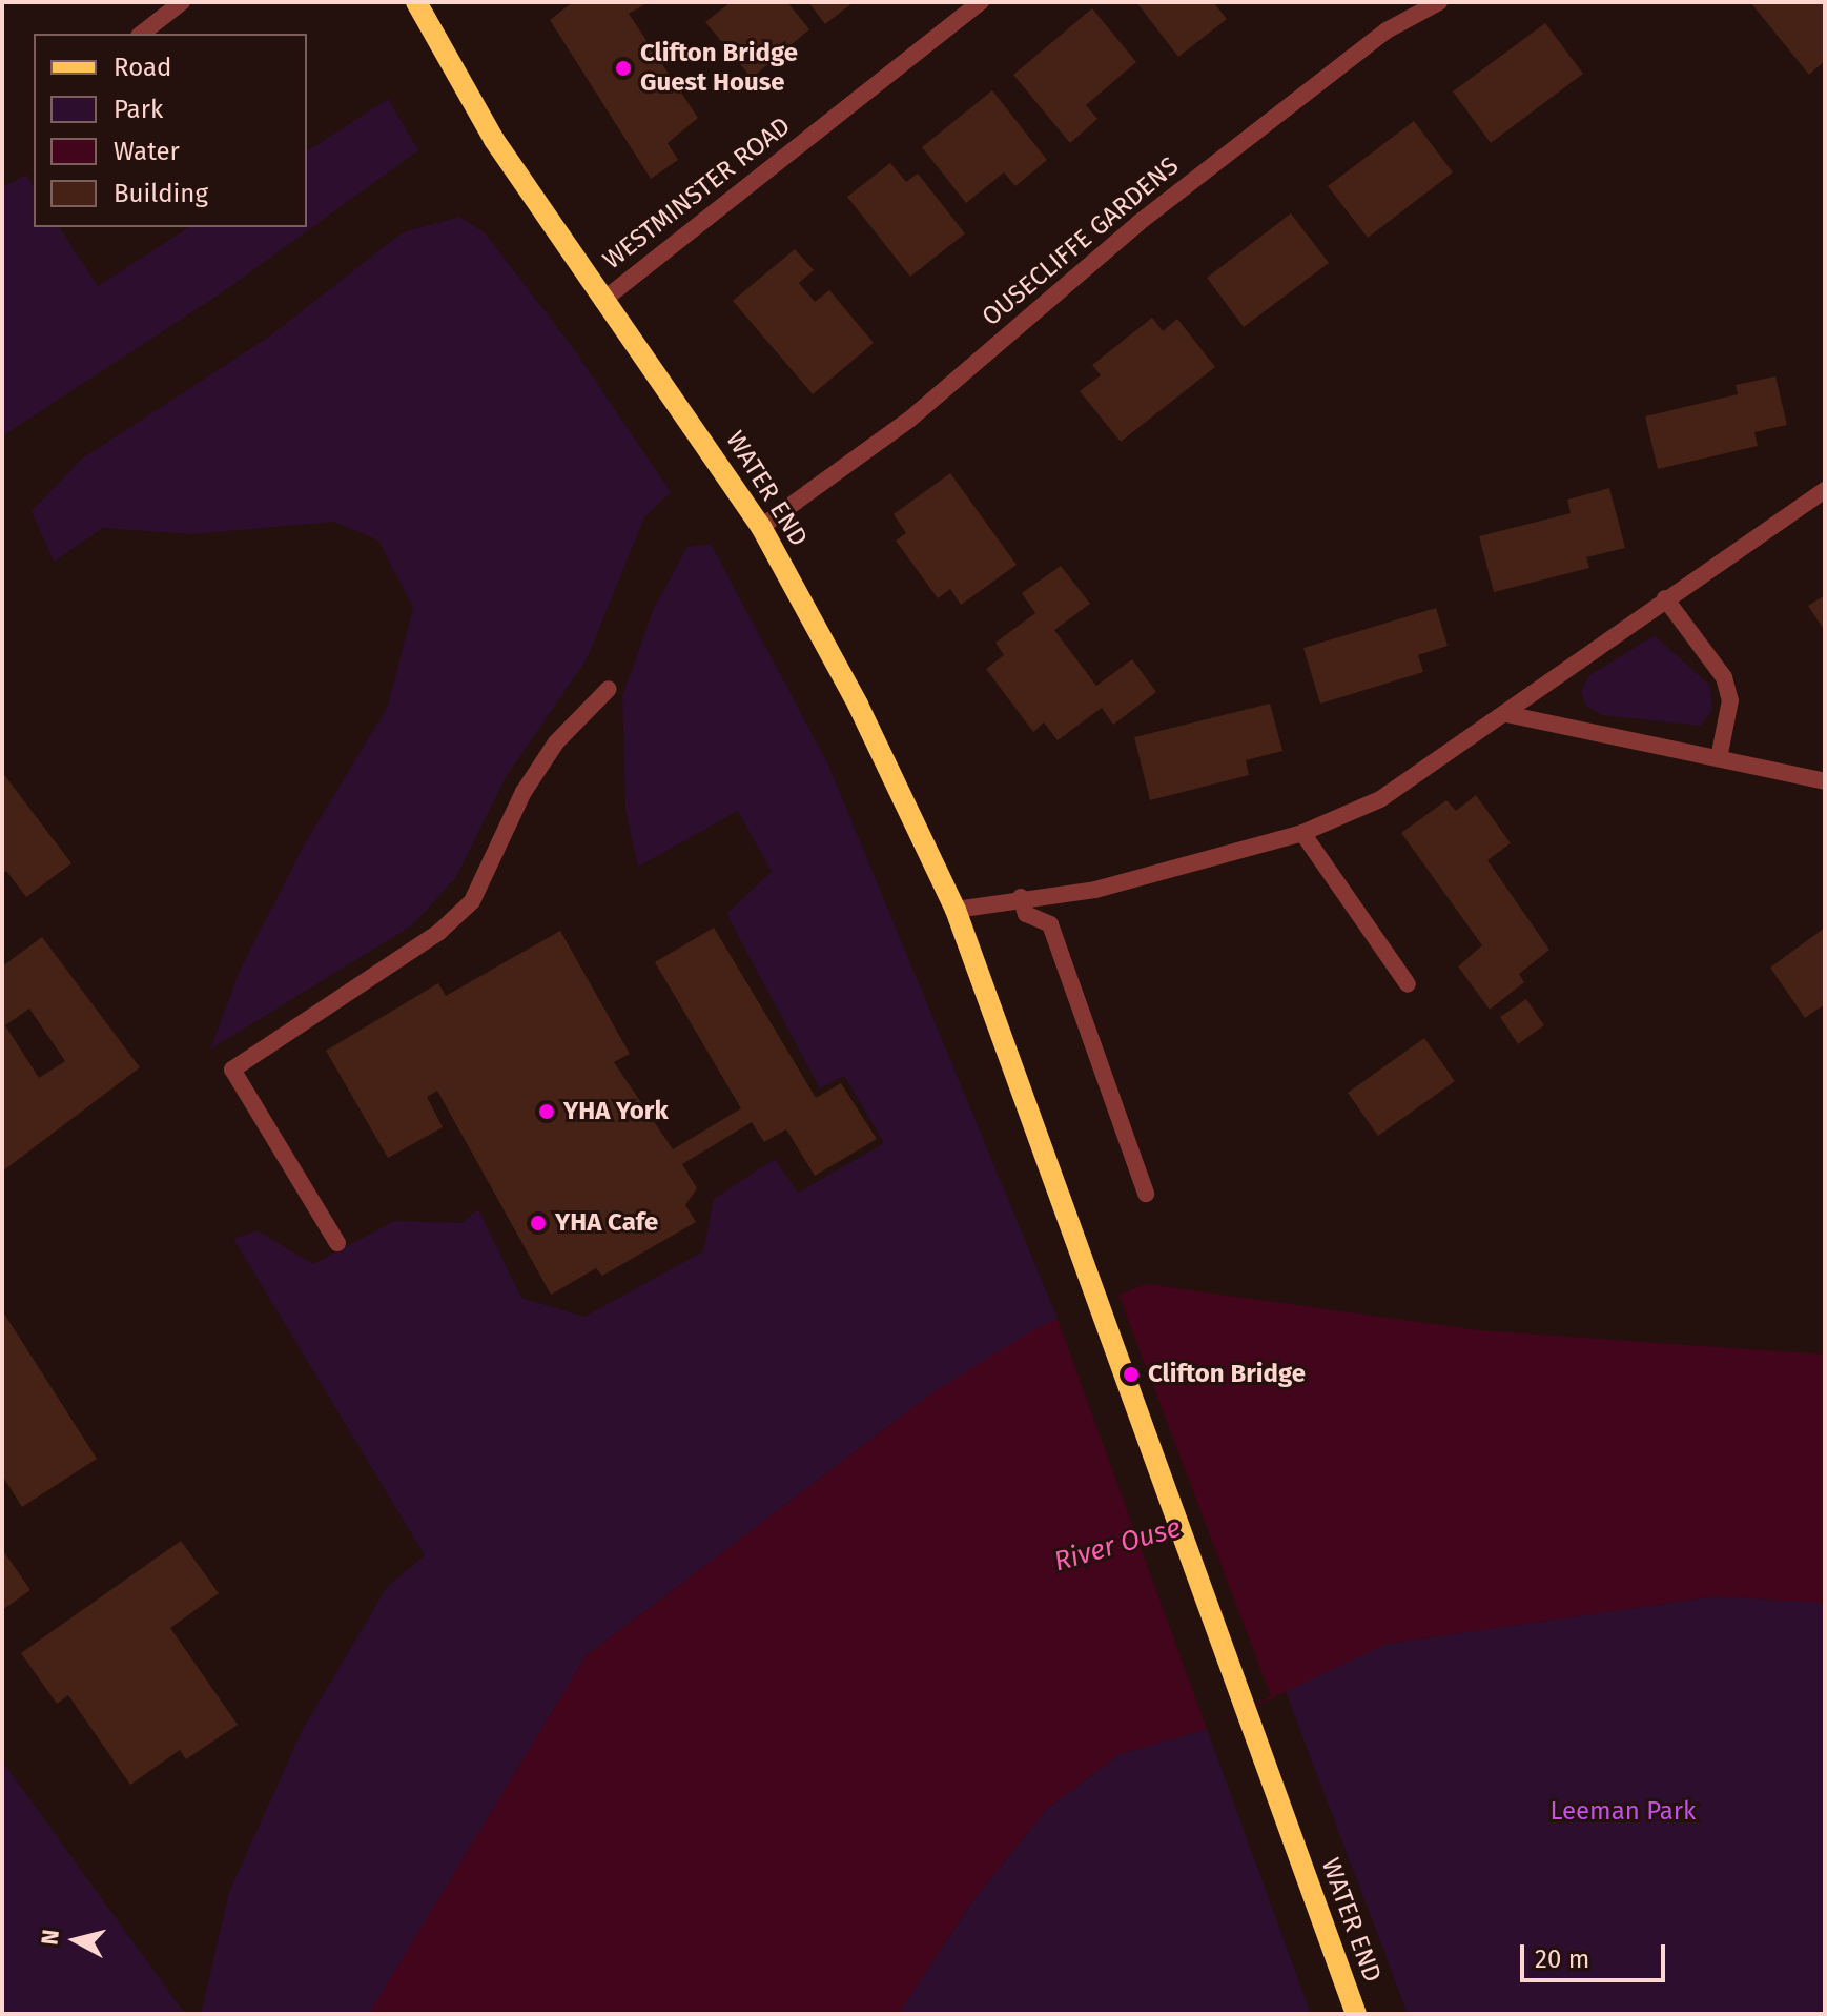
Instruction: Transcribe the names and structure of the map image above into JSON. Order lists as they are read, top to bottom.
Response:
{
  "streets": {
    "main road": ["WATER END"],
    "street": ["WESTMINSTER ROAD", "OUSECLIFFE GARDENS"]
  },
  "crossings": [
    ["WESTMINSTER ROAD", "WATER END"],
    ["OUSECLIFFE GARDENS", "WATER END"]
  ],
  "water": ["River Ouse"],
  "parks": ["Leeman Park"],
  "places": [
    "Clifton Bridge Guest House",
    "YHA York",
    "YHA Cafe",
    "Clifton Bridge"
  ],
  "legend": [
    "Road",
    "Park",
    "Water",
    "Building"
  ],
  "scale_bar": "20 m",
  "north": "left"
}
